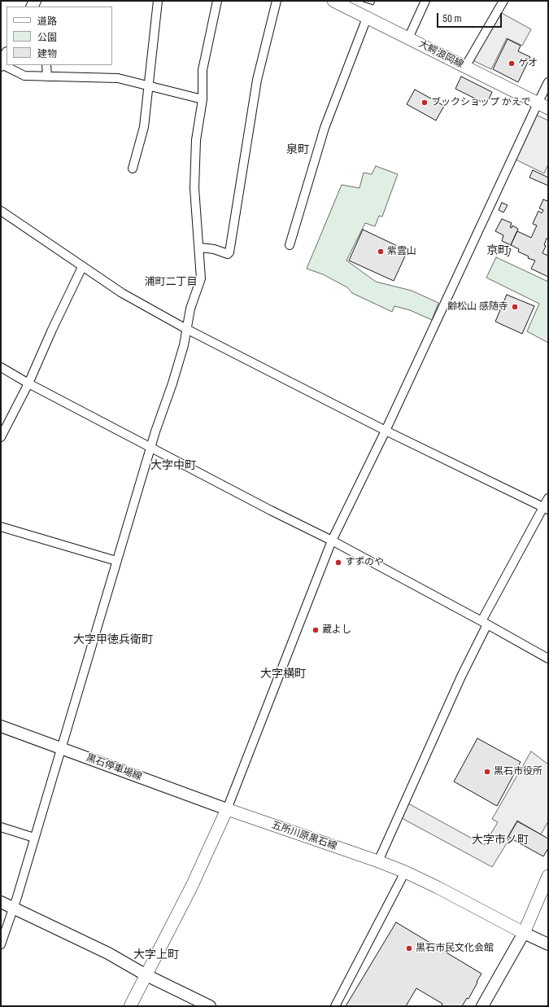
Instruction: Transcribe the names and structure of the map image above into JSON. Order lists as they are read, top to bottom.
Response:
{
  "streets": {
    "main road": ["大鰐浪岡線", "五所川原黒石線"],
    "street": ["黒石停車場線"]
  },
  "crossings": [
    ["黒石停車場線", "五所川原黒石線"]
  ],
  "districts": [
    "泉町",
    "京町",
    "浦町二丁目",
    "大字中町",
    "大字甲徳兵衛町",
    "大字横町",
    "大字市ノ町",
    "大字上町"
  ],
  "places": [
    "ゲオ",
    "ブックショップ かえで",
    "紫雲山",
    "齢松山 感随寺",
    "すずのや",
    "蔵よし",
    "黒石市役所",
    "黒石市民文化会館"
  ],
  "legend": ["道路", "公園", "建物"],
  "scale_bar": "50 m"
}
